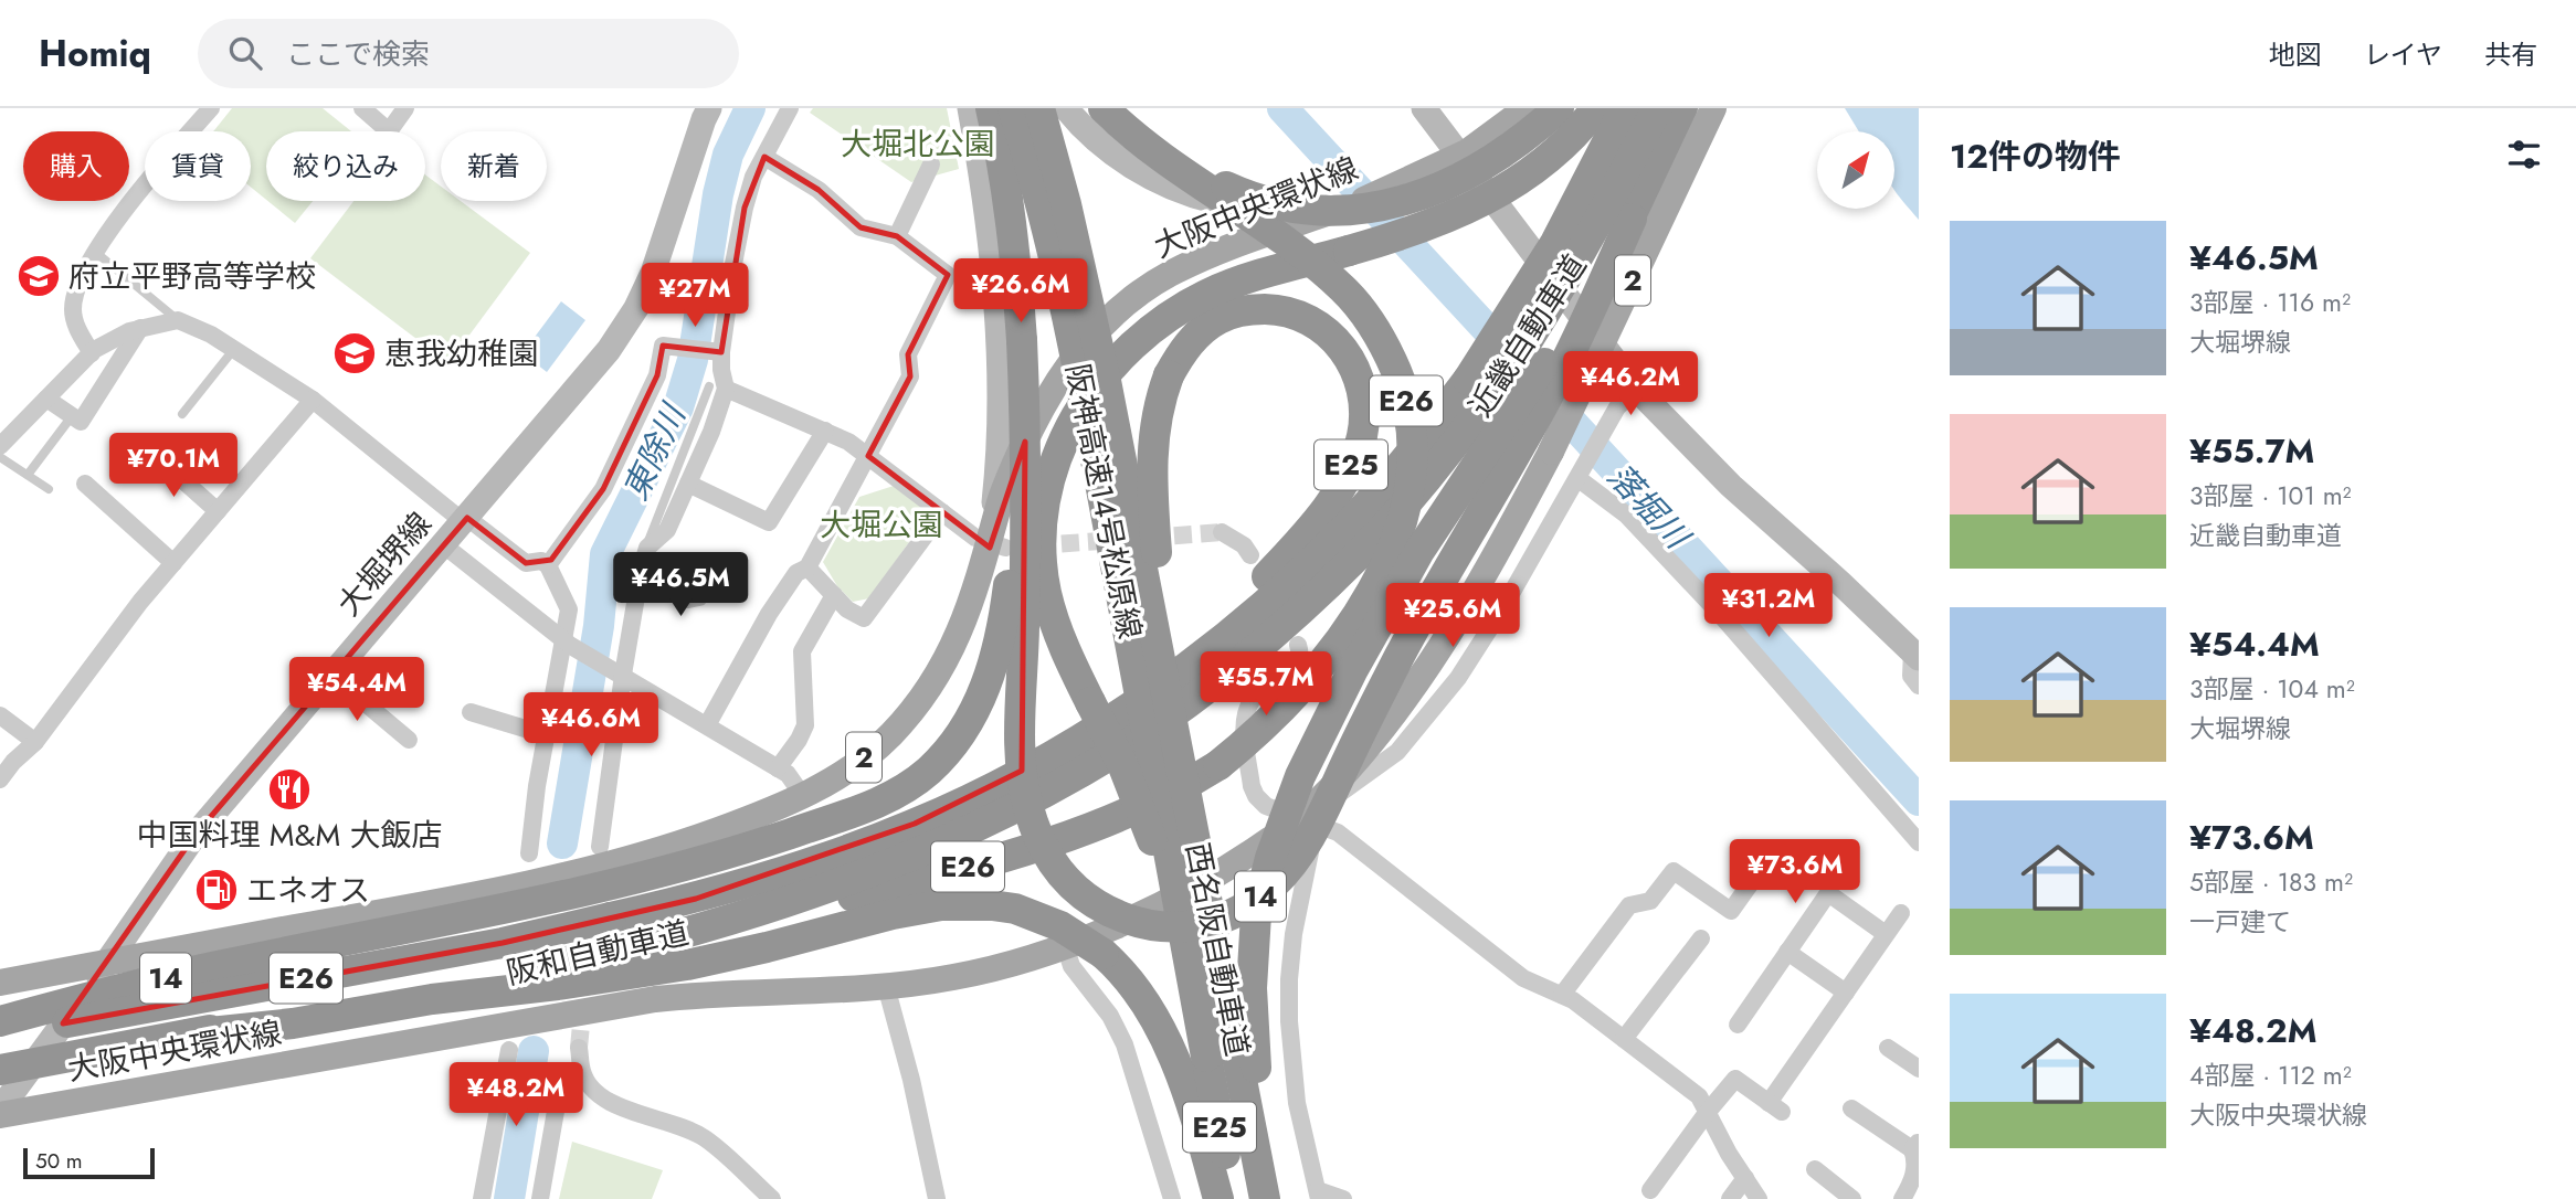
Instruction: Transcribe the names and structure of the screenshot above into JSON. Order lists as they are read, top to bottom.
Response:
{
  "streets": {
    "highway": [
      "近畿自動車道",
      "E26",
      "E25",
      "阪神高速14号松原線",
      "14",
      "西名阪自動車道",
      "阪和自動車道"
    ],
    "main road": ["大阪中央環状線", "2", "大堀堺線"]
  },
  "crossings": [
    ["大阪中央環状線", "大堀堺線"],
    ["近畿自動車道", "E25"],
    ["近畿自動車道", "阪神高速14号松原線"],
    ["近畿自動車道", "西名阪自動車道"],
    ["近畿自動車道", "阪和自動車道"],
    ["E26", "阪和自動車道"],
    ["E25", "阪神高速14号松原線"],
    ["E25", "14"],
    ["E25", "西名阪自動車道"],
    ["E25", "阪和自動車道"],
    ["阪神高速14号松原線", "西名阪自動車道"],
    ["阪神高速14号松原線", "阪和自動車道"],
    ["西名阪自動車道", "阪和自動車道"]
  ],
  "water": ["東除川", "落堀川"],
  "parks": ["大堀北公園", "大堀公園"],
  "places": {
    "school or university": ["府立平野高等学校", "恵我幼稚園"],
    "restaurant": ["中国料理 M&M 大飯店"],
    "fuel station": ["エネオス"]
  },
  "scale_bar": "50 m",
  "north": "top right",
  "page": {
    "header": "Homiq",
    "search": "ここで検索",
    "nav": ["地図", "レイヤ", "共有"],
    "heading": "12件の物件",
    "chip": [
      "購入",
      "賃貸",
      "絞り込み",
      "新着"
    ],
    "list": [
      {
        "name": "¥46.5M",
        "note": "3部屋 · 116 m² · 大堀堺線"
      },
      {
        "name": "¥55.7M",
        "note": "3部屋 · 101 m² · 近畿自動車道"
      },
      {
        "name": "¥54.4M",
        "note": "3部屋 · 104 m² · 大堀堺線"
      },
      {
        "name": "¥73.6M",
        "note": "5部屋 · 183 m² · 一戸建て"
      },
      {
        "name": "¥48.2M",
        "note": "4部屋 · 112 m² · 大阪中央環状線"
      }
    ],
    "price": [
      "¥26.6M",
      "¥27M",
      "¥46.2M",
      "¥70.1M",
      "¥46.5M",
      "¥31.2M",
      "¥25.6M",
      "¥55.7M",
      "¥54.4M",
      "¥46.6M",
      "¥73.6M",
      "¥48.2M"
    ],
    "scale": "50 m"
  }
}
